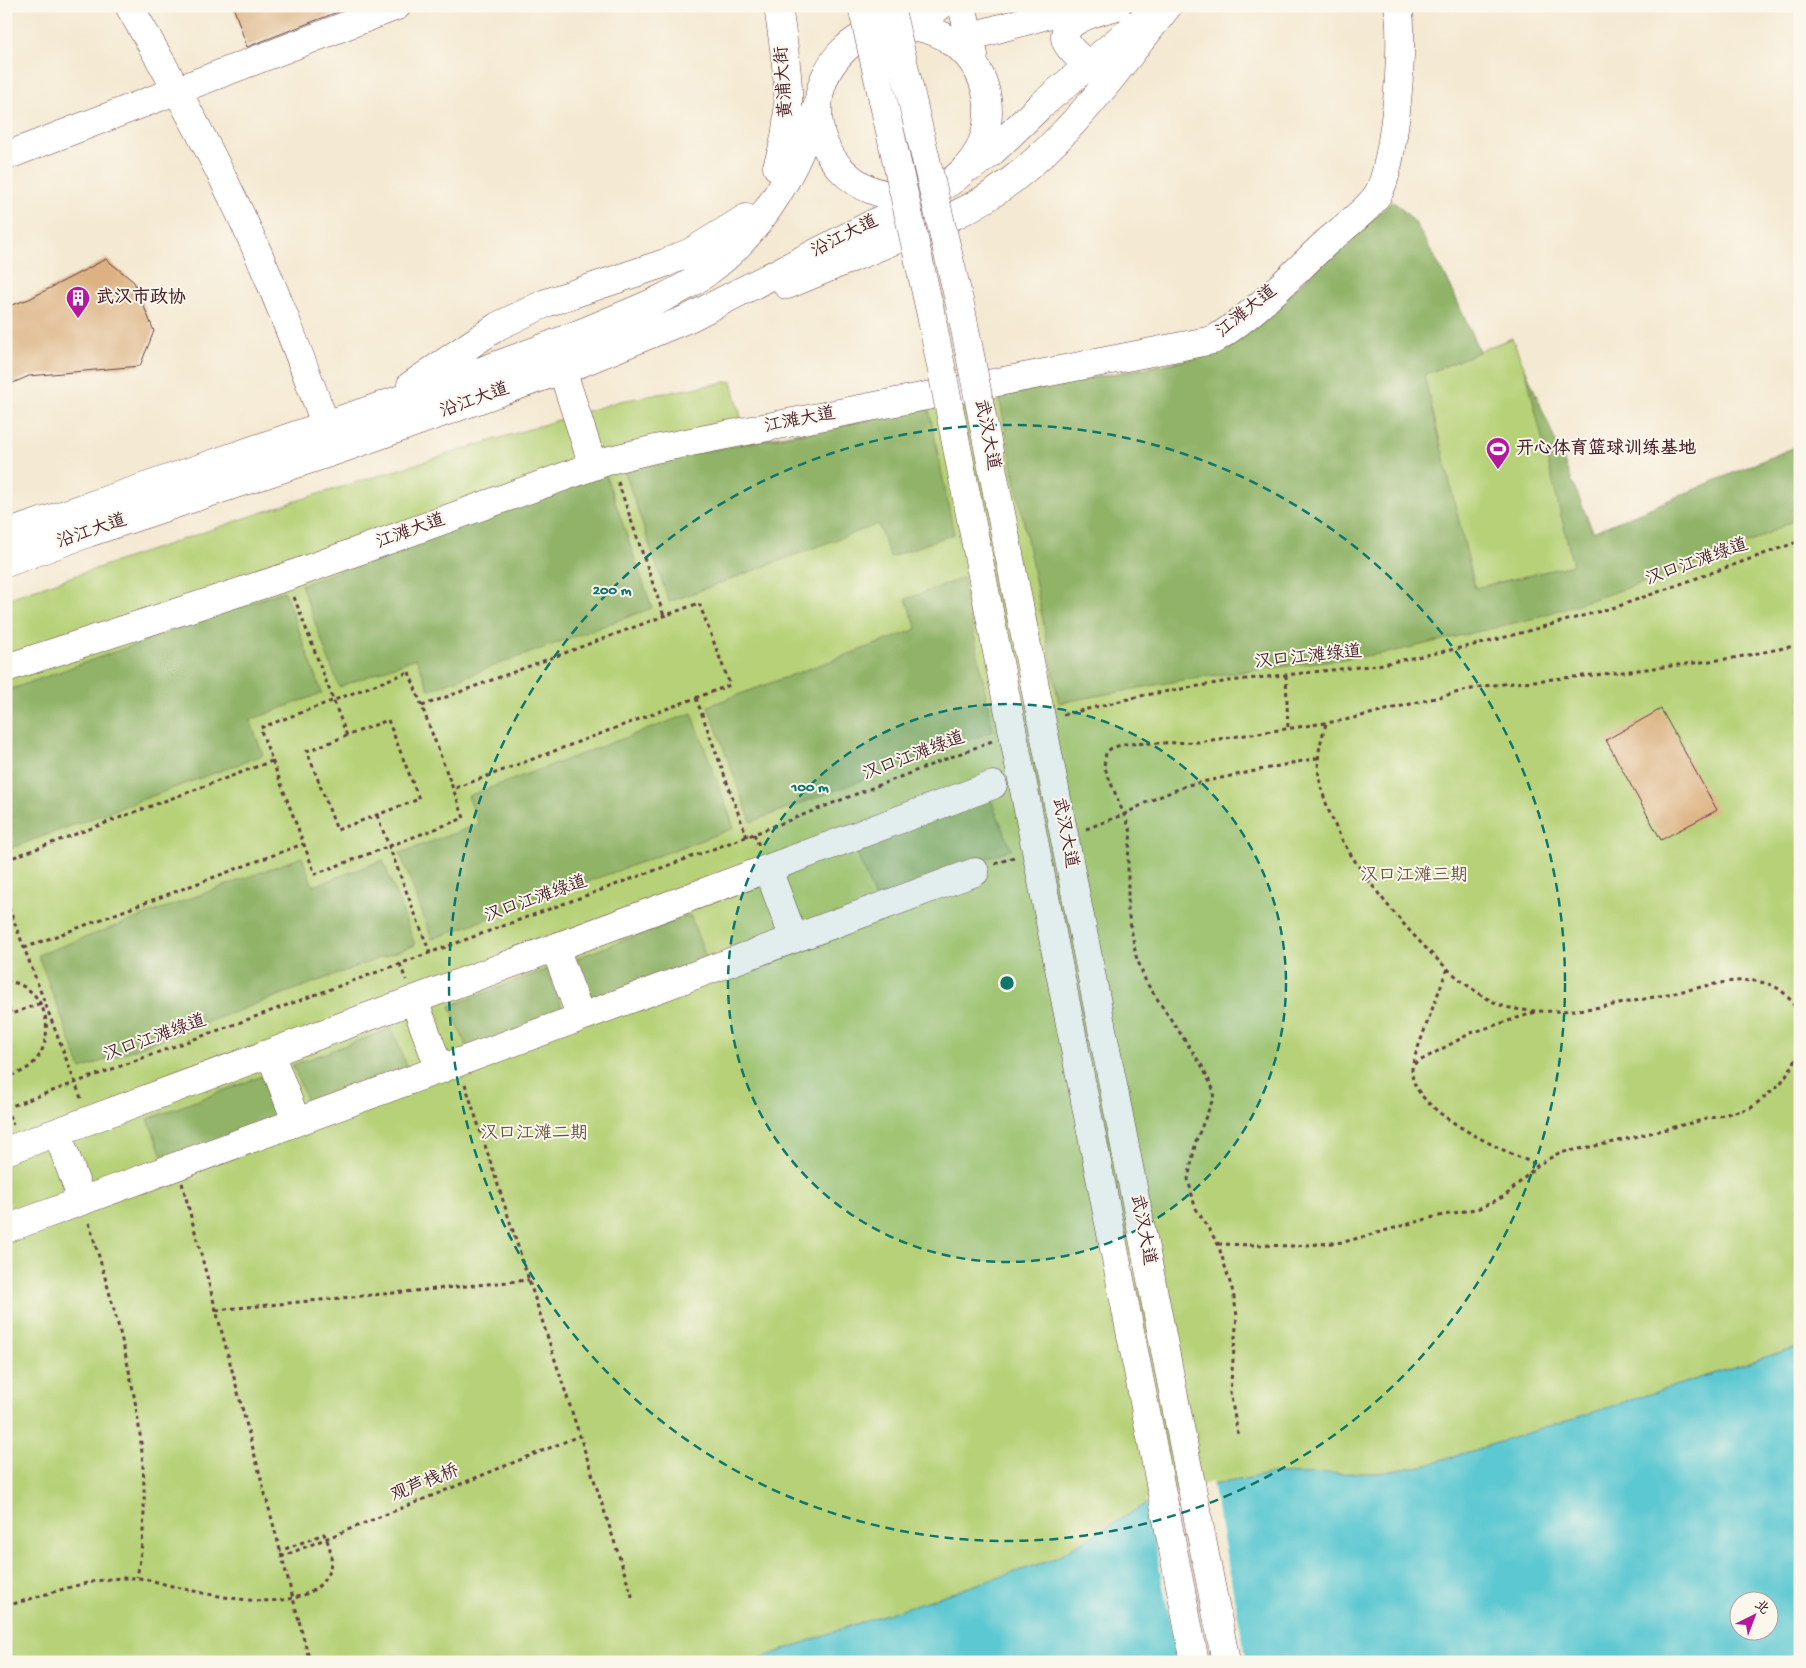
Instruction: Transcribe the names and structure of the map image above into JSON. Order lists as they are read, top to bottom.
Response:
{
  "streets": {
    "main road": [
      "黄浦大街",
      "沿江大道",
      "江滩大道",
      "武汉大道"
    ],
    "path": ["汉口江滩绿道", "观芦栈桥"]
  },
  "parks": ["汉口江滩三期", "汉口江滩二期"],
  "places": {
    "building": ["武汉市政协"],
    "sports": ["开心体育篮球训练基地"]
  },
  "north": "top right",
  "rings": ["200 m", "100 m"]
}
